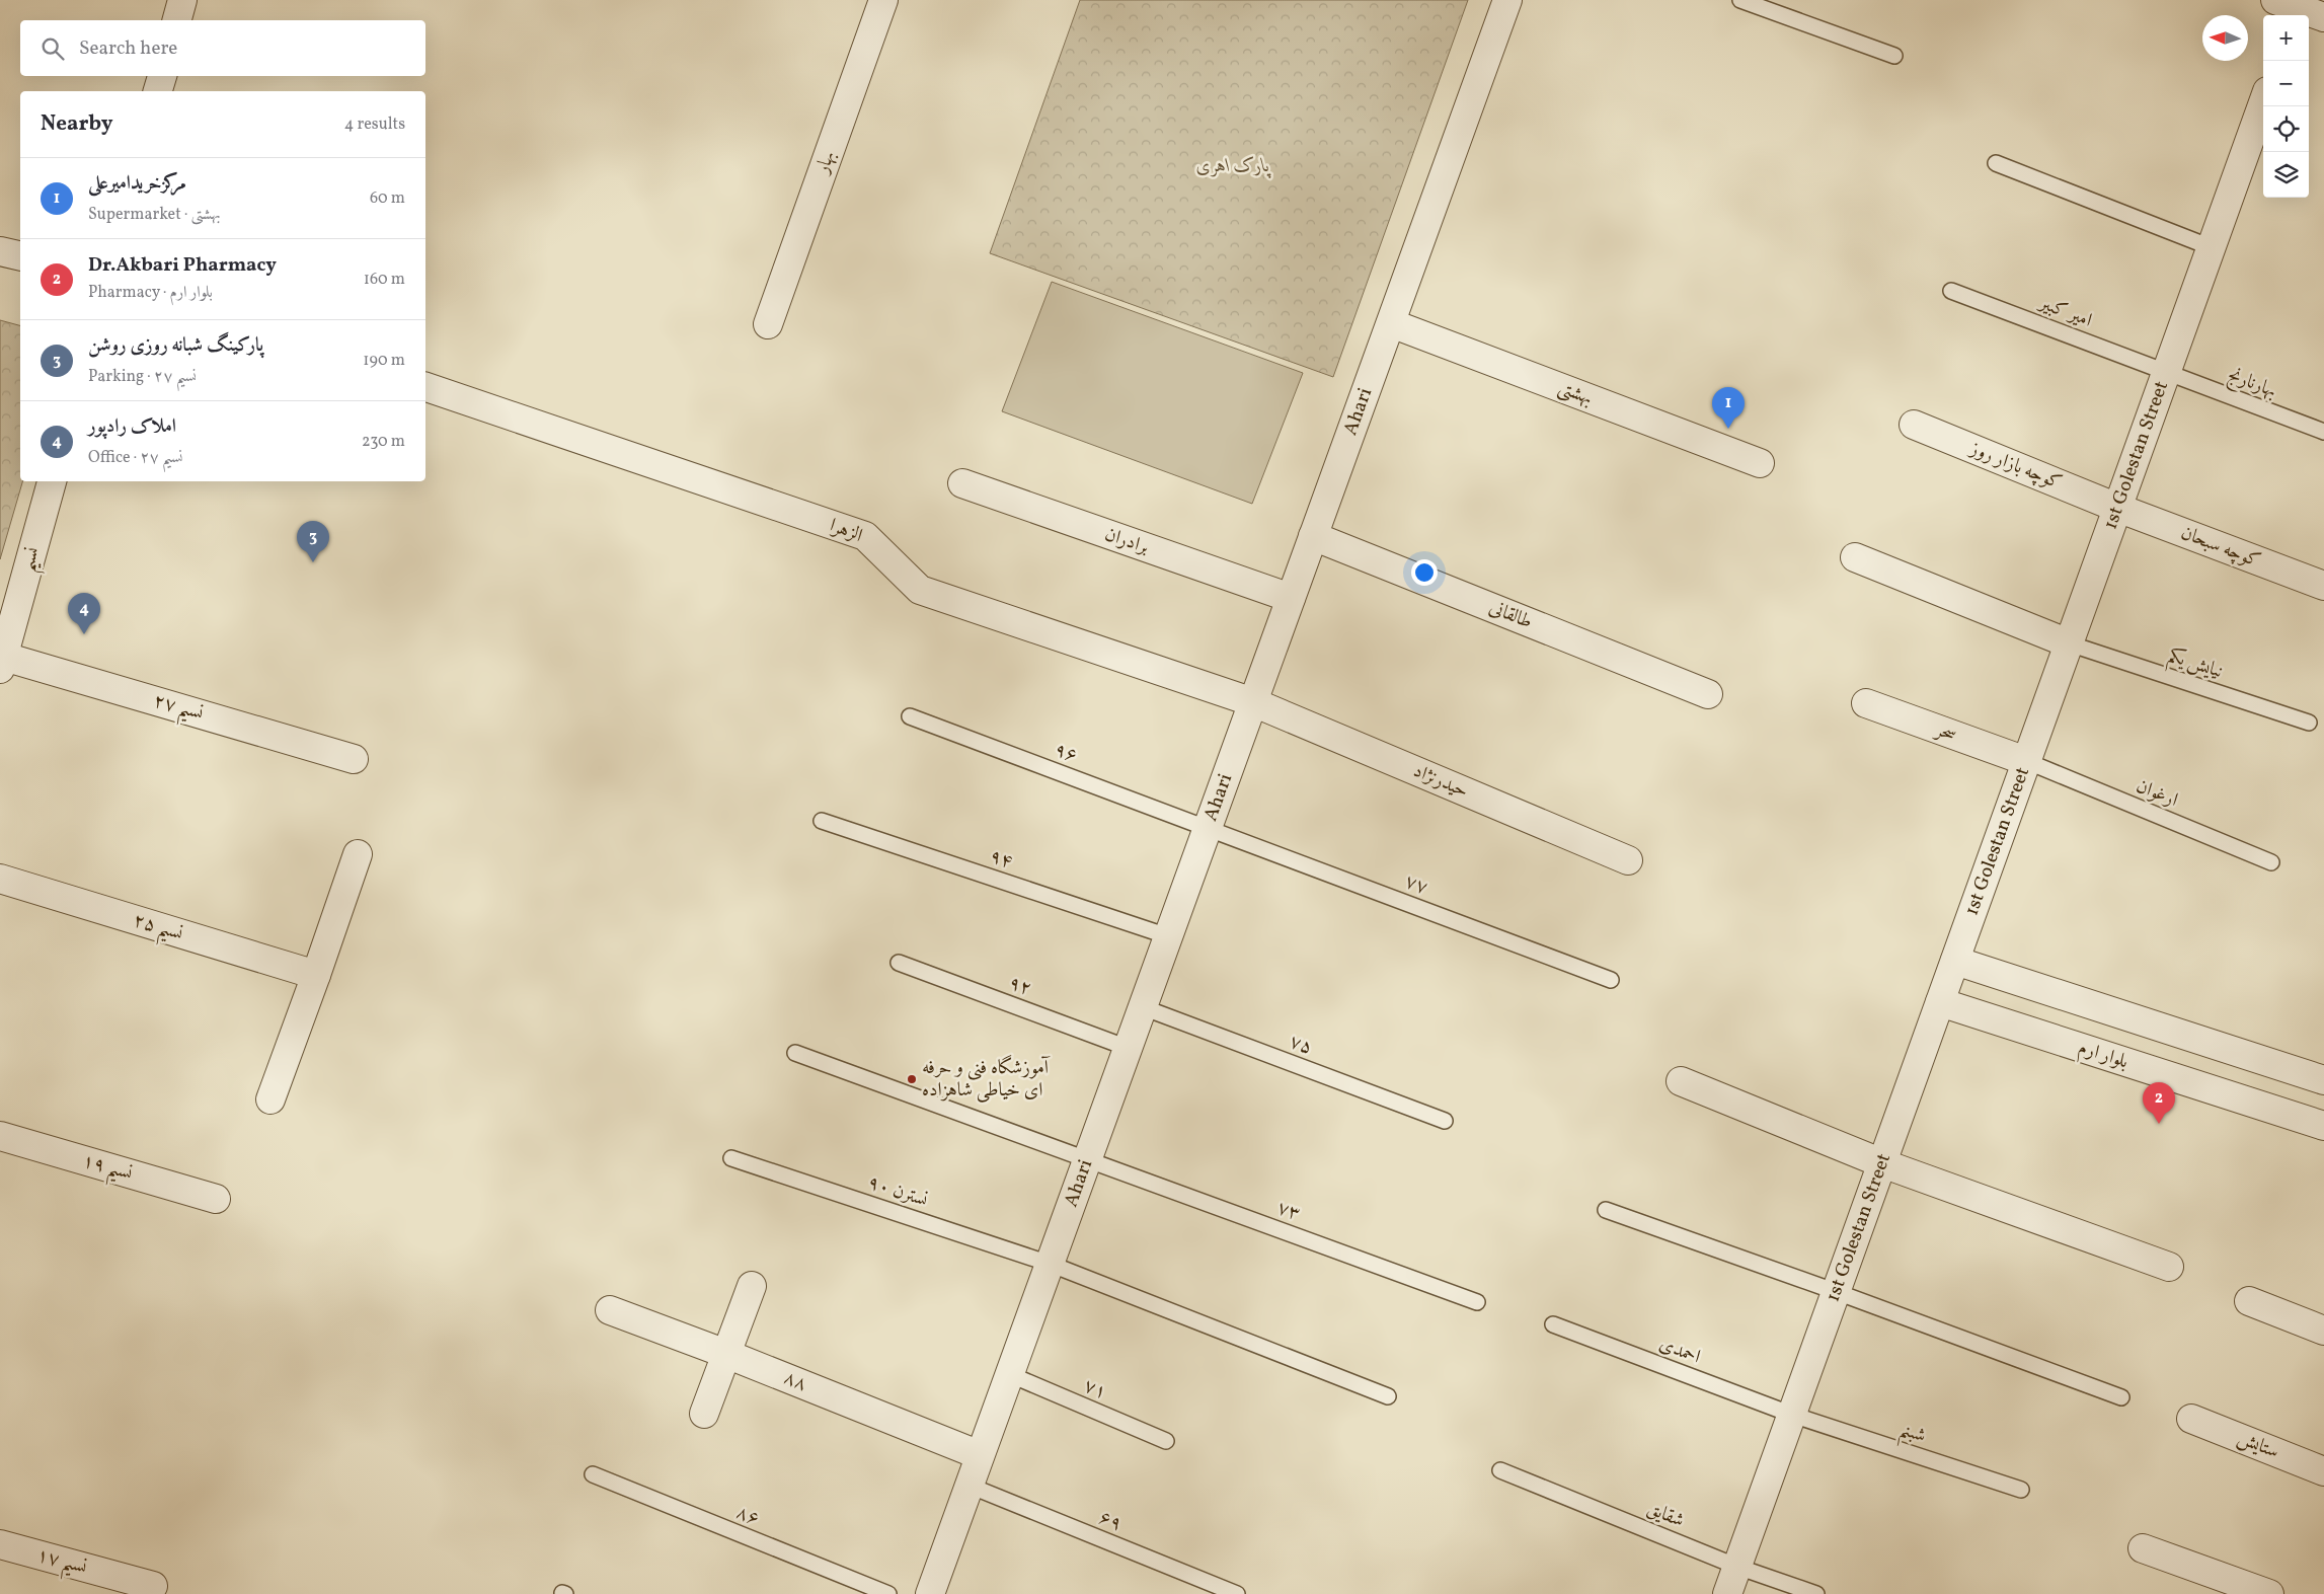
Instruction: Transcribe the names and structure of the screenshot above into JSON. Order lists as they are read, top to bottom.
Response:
{
  "streets": {
    "street": [
      "بهار",
      "بهشتی",
      "Ahari",
      "1st Golestan Street",
      "کوچه بازار روز",
      "الزهرا",
      "برادران",
      "کوچه سبحان",
      "نسیم",
      "طالقانی",
      "نسیم ۲۷",
      "سحر",
      "حیدرنژاد",
      "نسیم ۲۵",
      "بلوار ارم",
      "نسیم ۱۹",
      "۸۸",
      "ستایش",
      "نسیم ۱۷"
    ],
    "lane": [
      "امیر کبیر",
      "بهارنارنج",
      "نیایش یکم",
      "۹۶",
      "ارغوان",
      "۹۴",
      "۷۷",
      "۹۲",
      "۷۵",
      "نسترن ۹۰",
      "۷۳",
      "احمدی",
      "۷۱",
      "شبنم",
      "شقایق",
      "۸۶",
      "۶۹"
    ]
  },
  "crossings": [
    ["امیر کبیر", "بهارنارنج"],
    ["امیر کبیر", "1st Golestan Street"],
    ["بهارنارنج", "1st Golestan Street"],
    ["بهشتی", "Ahari"],
    ["Ahari", "الزهرا"],
    ["Ahari", "برادران"],
    ["Ahari", "طالقانی"],
    ["Ahari", "۹۶"],
    ["Ahari", "حیدرنژاد"],
    ["Ahari", "۹۴"],
    ["Ahari", "۷۷"],
    ["Ahari", "۹۲"],
    ["Ahari", "۷۵"],
    ["Ahari", "نسترن ۹۰"],
    ["Ahari", "۷۳"],
    ["Ahari", "۸۸"],
    ["Ahari", "۷۱"],
    ["Ahari", "۶۹"],
    ["1st Golestan Street", "کوچه بازار روز"],
    ["1st Golestan Street", "کوچه سبحان"],
    ["1st Golestan Street", "نیایش یکم"],
    ["1st Golestan Street", "سحر"],
    ["1st Golestan Street", "ارغوان"],
    ["1st Golestan Street", "بلوار ارم"],
    ["1st Golestan Street", "احمدی"],
    ["1st Golestan Street", "شبنم"],
    ["1st Golestan Street", "شقایق"],
    ["کوچه بازار روز", "کوچه سبحان"],
    ["الزهرا", "حیدرنژاد"],
    ["نسیم", "نسیم ۲۷"],
    ["سحر", "ارغوان"],
    ["۹۶", "۷۷"],
    ["احمدی", "شبنم"]
  ],
  "parks": ["پارک اهری"],
  "places": ["آموزشگاه فنی و حرفه ای خیاطی شاهزاده"],
  "north": "left",
  "page": {
    "map_buttons": ["+", "−"],
    "search": "Search here",
    "heading": ["Nearby", "4 results"],
    "list": [
      {
        "mark": "1",
        "name": "مرکزخریدامیرعلی",
        "note": "Supermarket · بهشتی",
        "value": "60 m"
      },
      {
        "mark": "2",
        "name": "Dr.Akbari Pharmacy",
        "note": "Pharmacy · بلوار ارم",
        "value": "160 m"
      },
      {
        "mark": "3",
        "name": "پارکینگ شبانه روزی روشن",
        "note": "Parking · نسیم ۲۷",
        "value": "190 m"
      },
      {
        "mark": "4",
        "name": "املاک رادپور",
        "note": "Office · نسیم ۲۷",
        "value": "230 m"
      }
    ],
    "pins": [
      "1",
      "3",
      "4",
      "2"
    ]
  }
}
